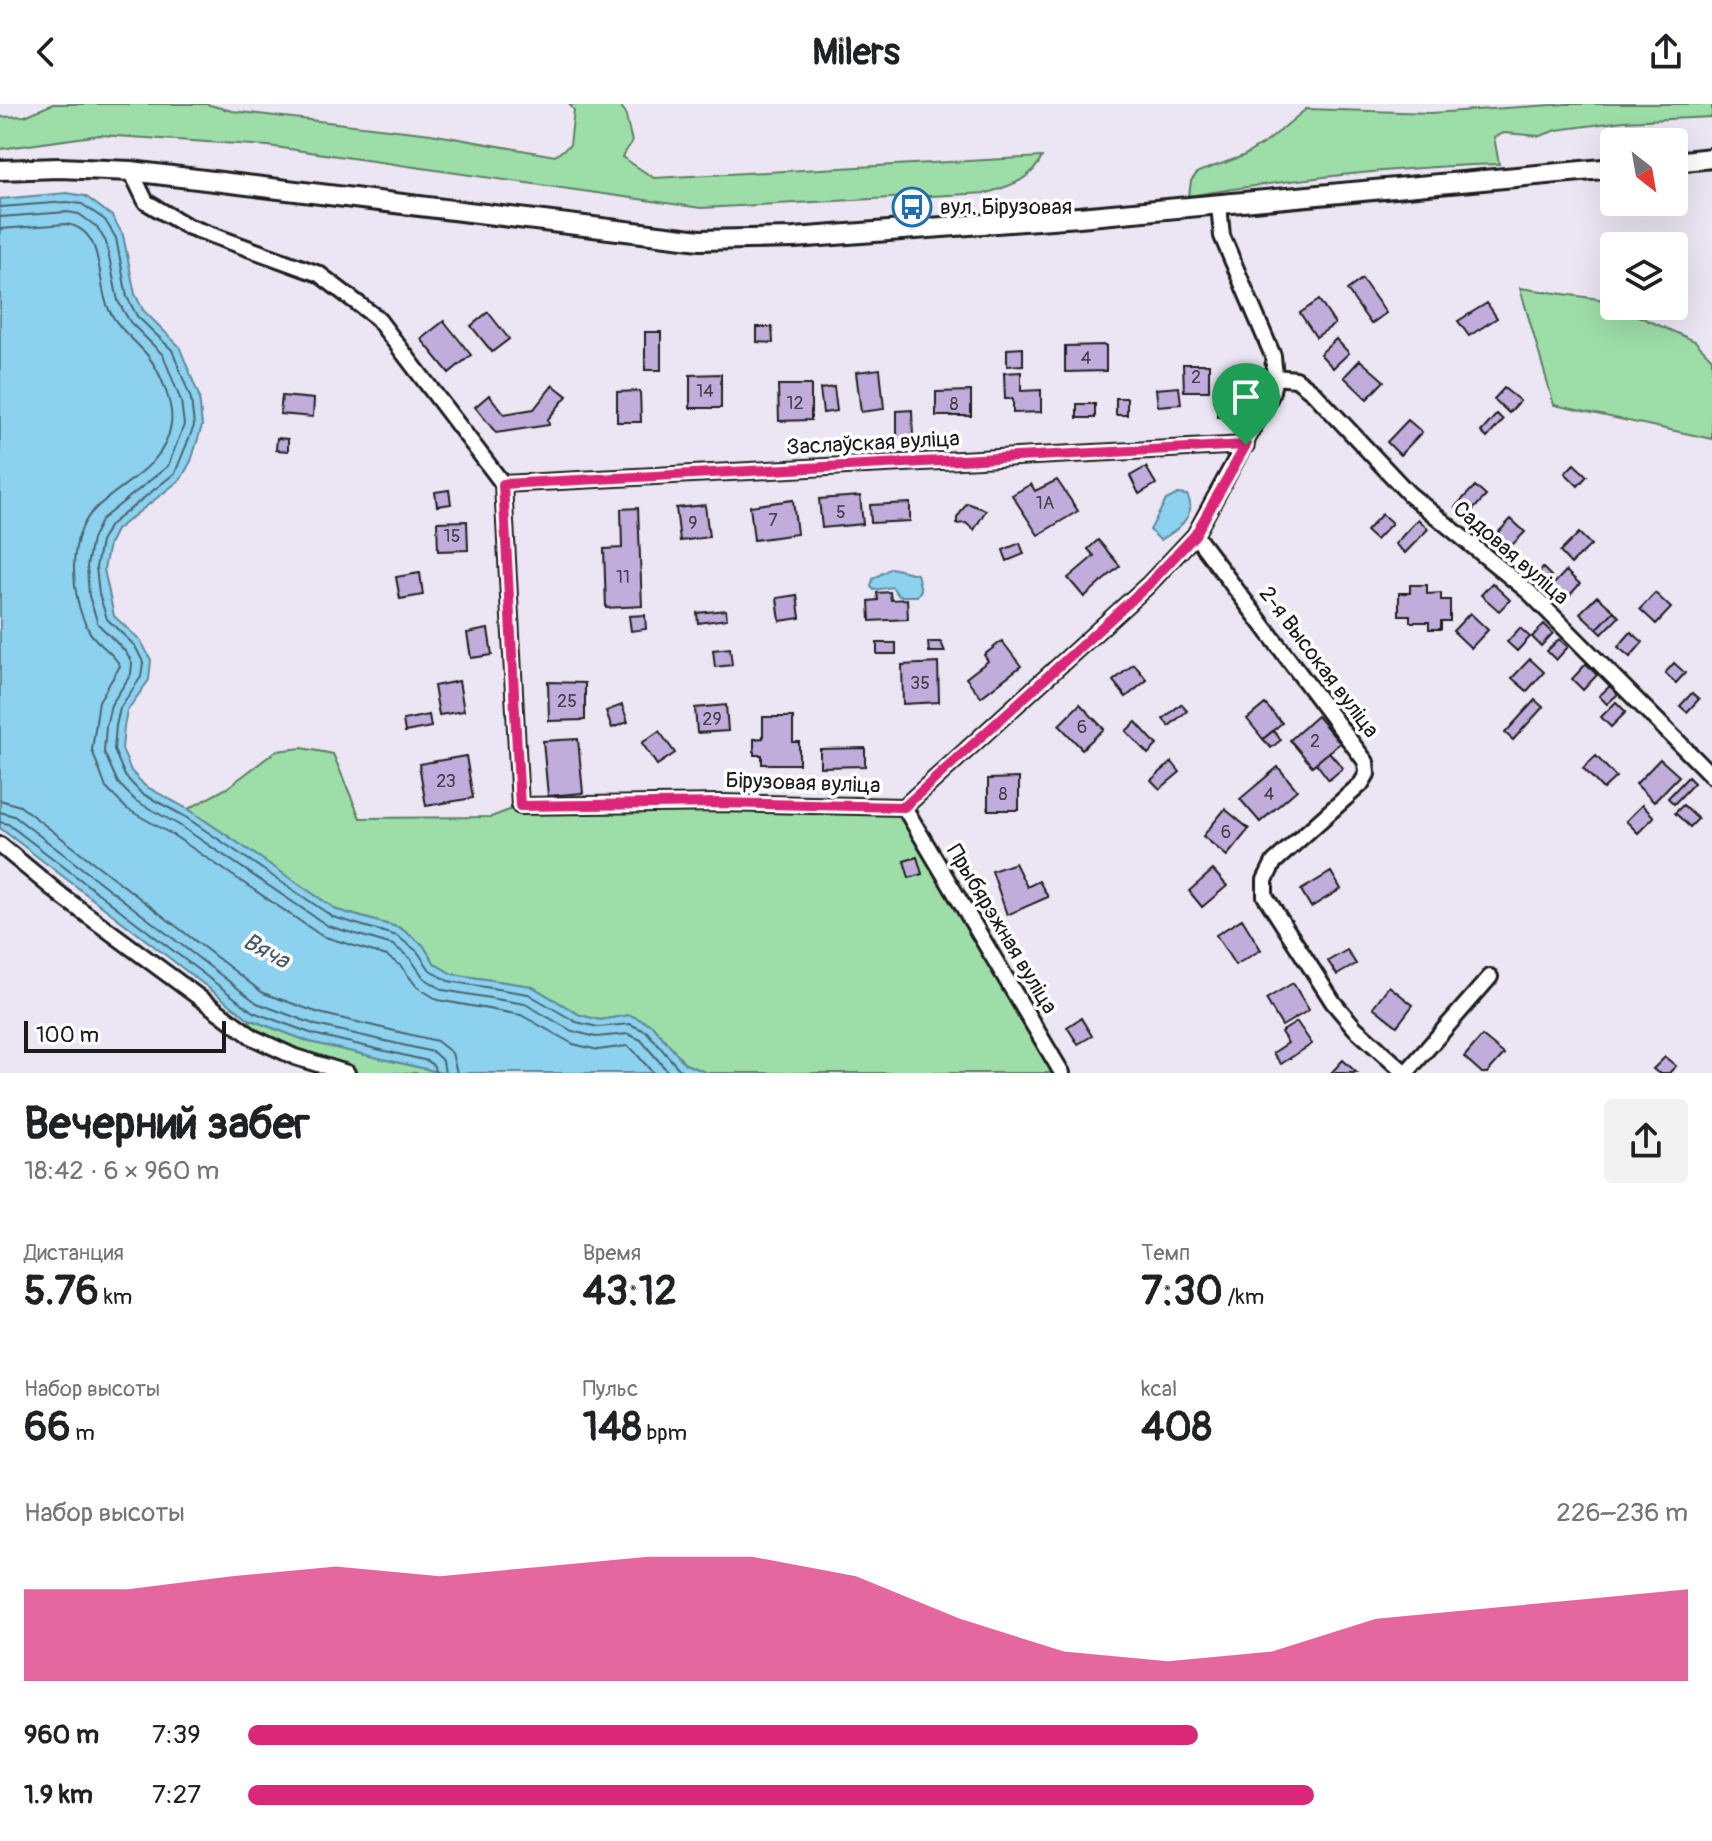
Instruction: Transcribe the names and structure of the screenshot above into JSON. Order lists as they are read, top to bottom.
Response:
{
  "streets": {
    "street": [
      "Заслаўская вуліца",
      "Садовая вуліца",
      "2-я Высокая вуліца",
      "Бірузовая вуліца",
      "Прыбярэжная вуліца"
    ]
  },
  "crossings": [
    ["Заслаўская вуліца", "Бірузовая вуліца"],
    ["Садовая вуліца", "Бірузовая вуліца"],
    ["2-я Высокая вуліца", "Бірузовая вуліца"],
    ["Бірузовая вуліца", "Прыбярэжная вуліца"]
  ],
  "water": ["Вяча"],
  "places": {
    "bus stop": ["вул. Бірузовая"]
  },
  "house_numbers": [
    "4",
    "2",
    "14",
    "12",
    "8",
    "1А",
    "5",
    "7",
    "9",
    "15",
    "11",
    "35",
    "25",
    "29",
    "6",
    "2",
    "23",
    "8",
    "4",
    "6"
  ],
  "scale_bar": "100 m",
  "north": "bottom right",
  "page": {
    "header": "Milers",
    "scale": "100 m",
    "heading": ["Вечерний забег", "18:42 · 6 × 960 m"],
    "stats": [
      ["Дистанция", "5.76 km"],
      ["Время", "43:12"],
      ["Темп", "7:30 /km"],
      ["Набор высоты", "66 m"],
      ["Пульс", "148 bpm"],
      ["kcal", "408"]
    ],
    "chart": ["Набор высоты", "226–236 m"],
    "list": [
      {
        "name": "960 m",
        "note": "7:39"
      },
      {
        "name": "1.9 km",
        "note": "7:27"
      }
    ]
  }
}
